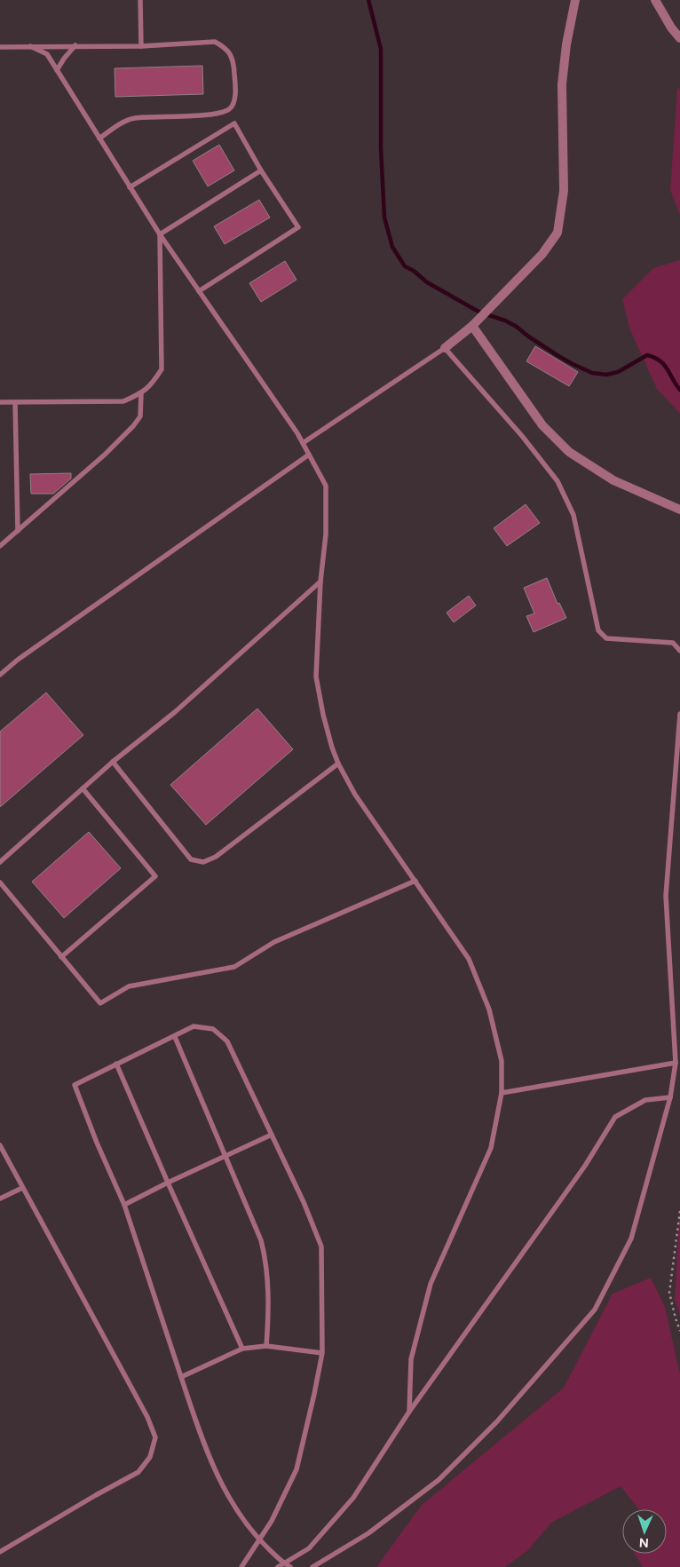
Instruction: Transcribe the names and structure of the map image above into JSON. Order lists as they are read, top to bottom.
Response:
{
  "north": "bottom"
}
